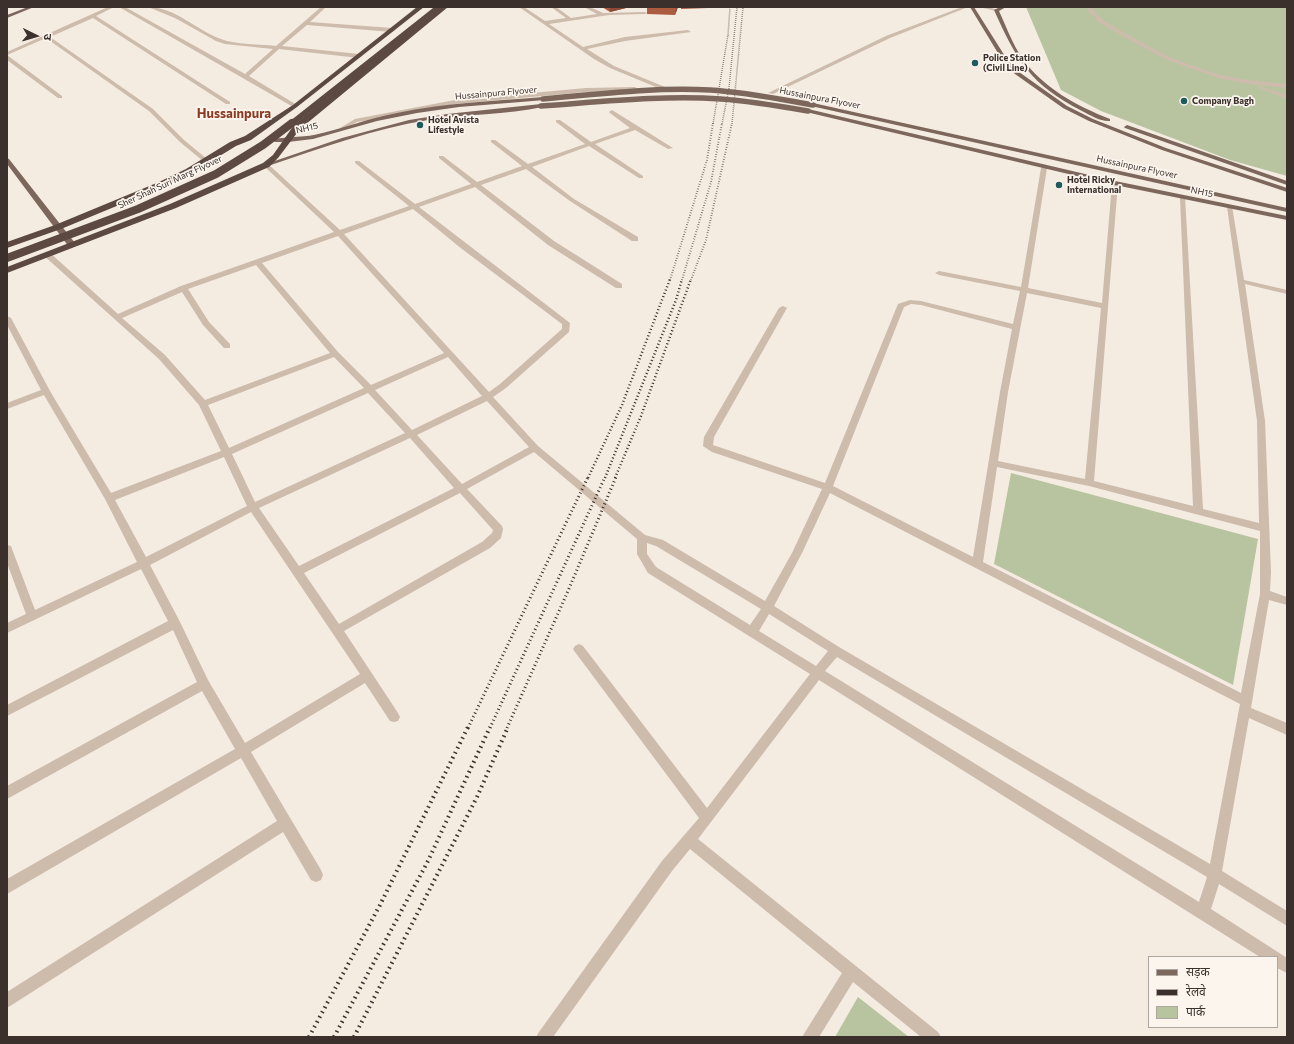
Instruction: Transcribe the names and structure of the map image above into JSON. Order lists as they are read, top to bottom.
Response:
{
  "streets": {
    "highway": ["Sher Shah Suri Marg Flyover"],
    "main road": ["Hussainpura Flyover", "NH15"]
  },
  "crossings": [
    ["Hussainpura Flyover", "NH15"]
  ],
  "districts": ["Hussainpura"],
  "places": [
    "Police Station (Civil Line)",
    "Company Bagh",
    "Hotel Avista Lifestyle",
    "Hotel Ricky International"
  ],
  "legend": ["सड़क", "रेलवे", "पार्क"],
  "north": "right"
}
